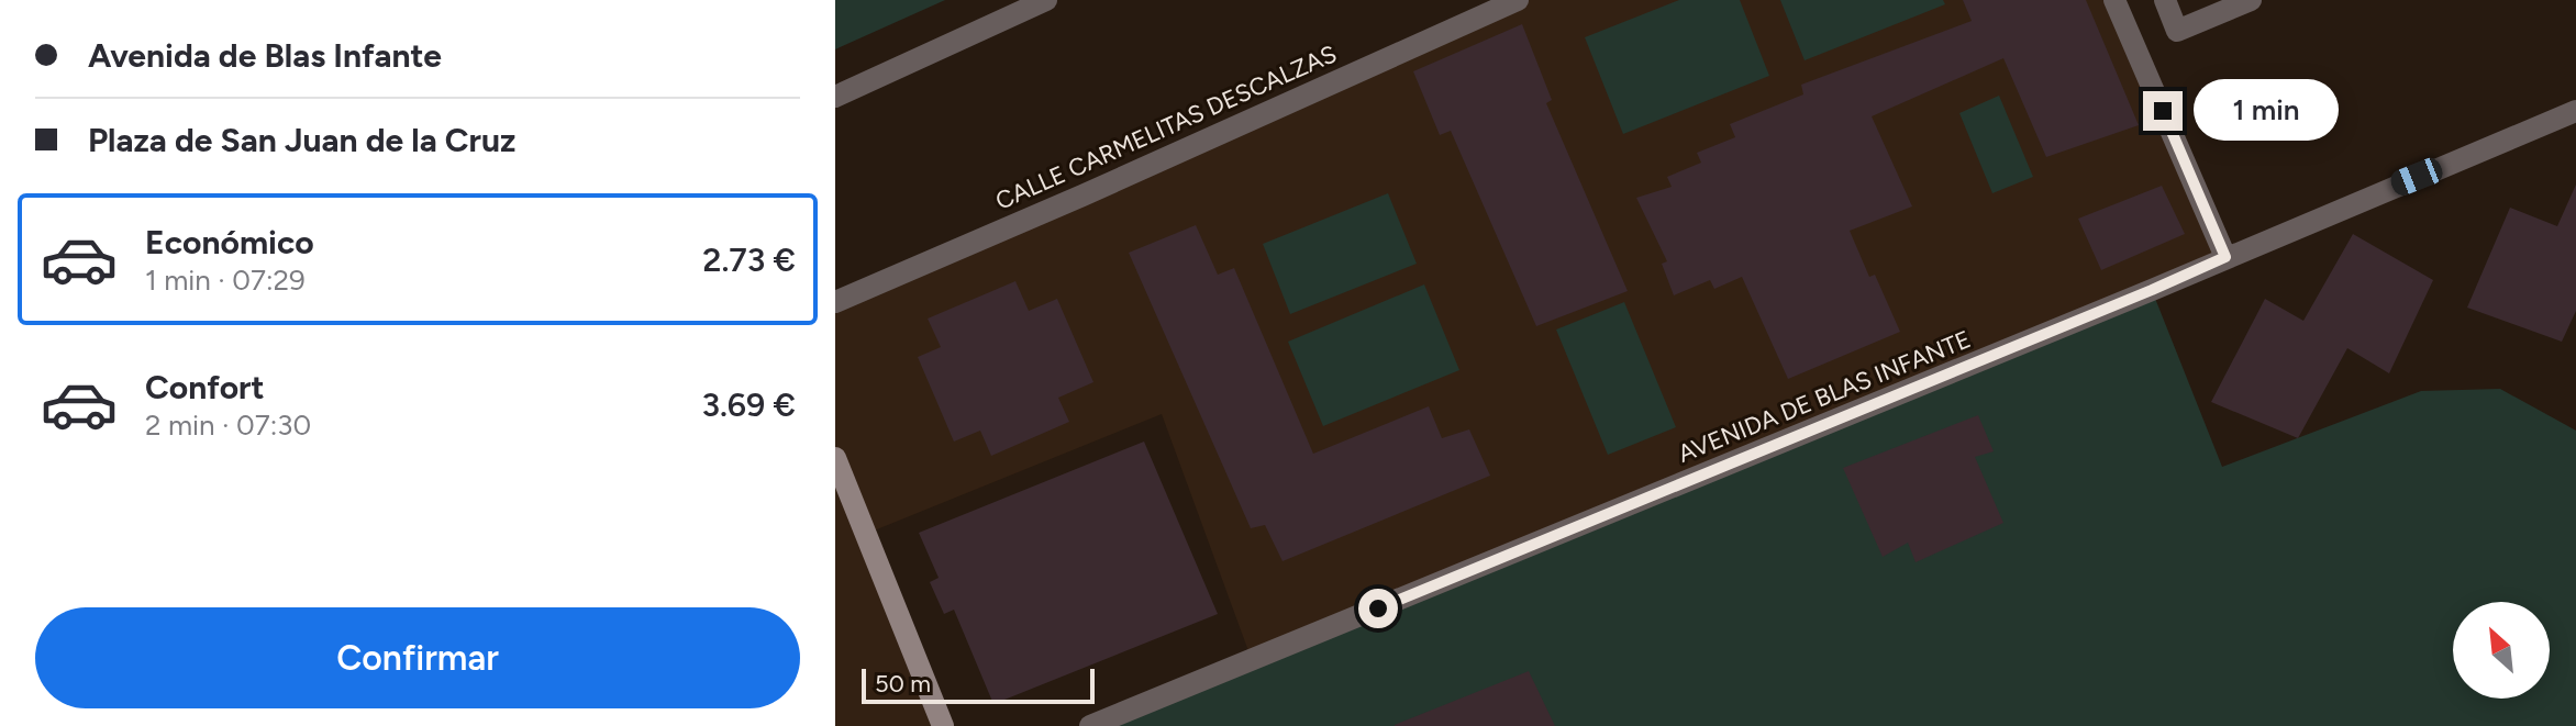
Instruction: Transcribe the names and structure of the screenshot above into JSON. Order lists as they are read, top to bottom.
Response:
{
  "streets": {
    "street": ["CALLE CARMELITAS DESCALZAS", "AVENIDA DE BLAS INFANTE"]
  },
  "scale_bar": "50 m",
  "north": "top left",
  "page": {
    "banner": ["Avenida de Blas Infante", "Plaza de San Juan de la Cruz"],
    "bubble": "1 min",
    "list": [
      {
        "name": "Económico",
        "note": "1 min · 07:29",
        "value": "2.73 €"
      },
      {
        "name": "Confort",
        "note": "2 min · 07:30",
        "value": "3.69 €"
      }
    ],
    "buttons": "Confirmar",
    "scale": "50 m"
  }
}
